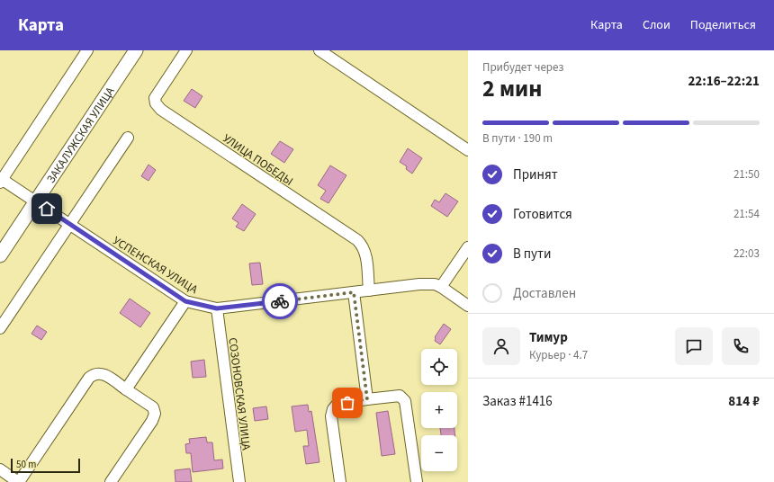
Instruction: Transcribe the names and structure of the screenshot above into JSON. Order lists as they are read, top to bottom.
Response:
{
  "streets": {
    "street": [
      "ЗАКАЛУЖСКАЯ УЛИЦА",
      "УЛИЦА ПОБЕДЫ",
      "УСПЕНСКАЯ УЛИЦА",
      "СОЗОНОВСКАЯ УЛИЦА"
    ]
  },
  "crossings": [
    ["ЗАКАЛУЖСКАЯ УЛИЦА", "УСПЕНСКАЯ УЛИЦА"],
    ["УЛИЦА ПОБЕДЫ", "УСПЕНСКАЯ УЛИЦА"],
    ["УСПЕНСКАЯ УЛИЦА", "СОЗОНОВСКАЯ УЛИЦА"]
  ],
  "scale_bar": "50 m",
  "page": {
    "header": "Карта",
    "nav": ["Карта", "Слои", "Поделиться"],
    "heading": ["2 мин", "Прибудет через", "22:16–22:21"],
    "panel": [
      "Тимур",
      "Курьер · 4.7",
      "Заказ #1416",
      "814 ₽"
    ],
    "bar": "В пути · 190 m",
    "list": [
      ["Принят", "21:50"],
      ["Готовится", "21:54"],
      ["В пути", "22:03"],
      "Доставлен"
    ],
    "map_buttons": ["+", "−"],
    "scale": "50 m"
  }
}
